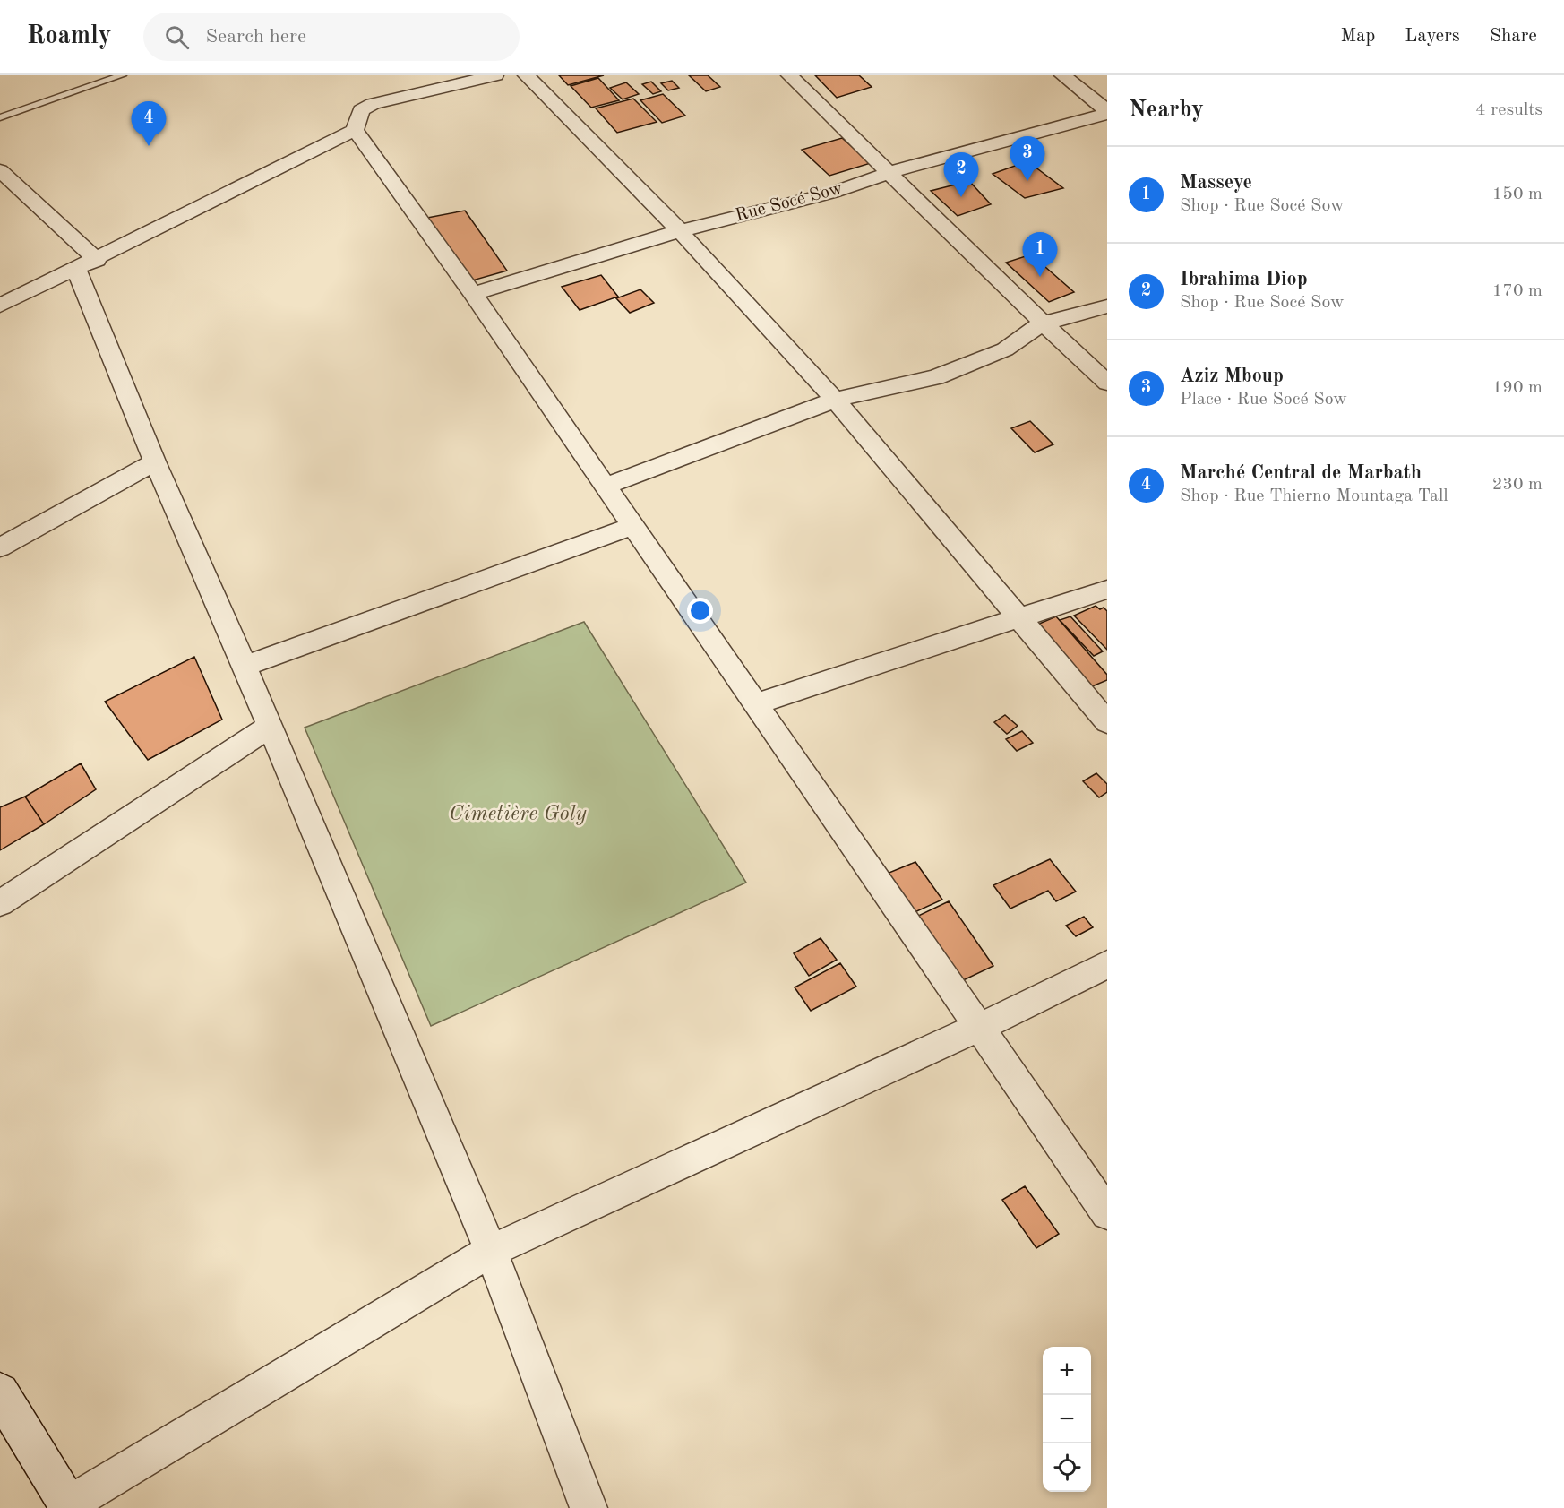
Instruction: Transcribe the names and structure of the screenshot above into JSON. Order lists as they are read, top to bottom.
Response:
{
  "streets": {
    "street": ["Rue Socé Sow"]
  },
  "parks": ["Cimetière Goly"],
  "page": {
    "header": "Roamly",
    "search": "Search here",
    "nav": ["Map", "Layers", "Share"],
    "heading": ["Nearby", "4 results"],
    "pins": [
      "4",
      "3",
      "2",
      "1"
    ],
    "list": [
      {
        "mark": "1",
        "name": "Masseye",
        "note": "Shop · Rue Socé Sow",
        "value": "150 m"
      },
      {
        "mark": "2",
        "name": "Ibrahima Diop",
        "note": "Shop · Rue Socé Sow",
        "value": "170 m"
      },
      {
        "mark": "3",
        "name": "Aziz Mboup",
        "note": "Place · Rue Socé Sow",
        "value": "190 m"
      },
      {
        "mark": "4",
        "name": "Marché Central de Marbath",
        "note": "Shop · Rue Thierno Mountaga Tall",
        "value": "230 m"
      }
    ],
    "map_buttons": ["+", "−"]
  }
}
